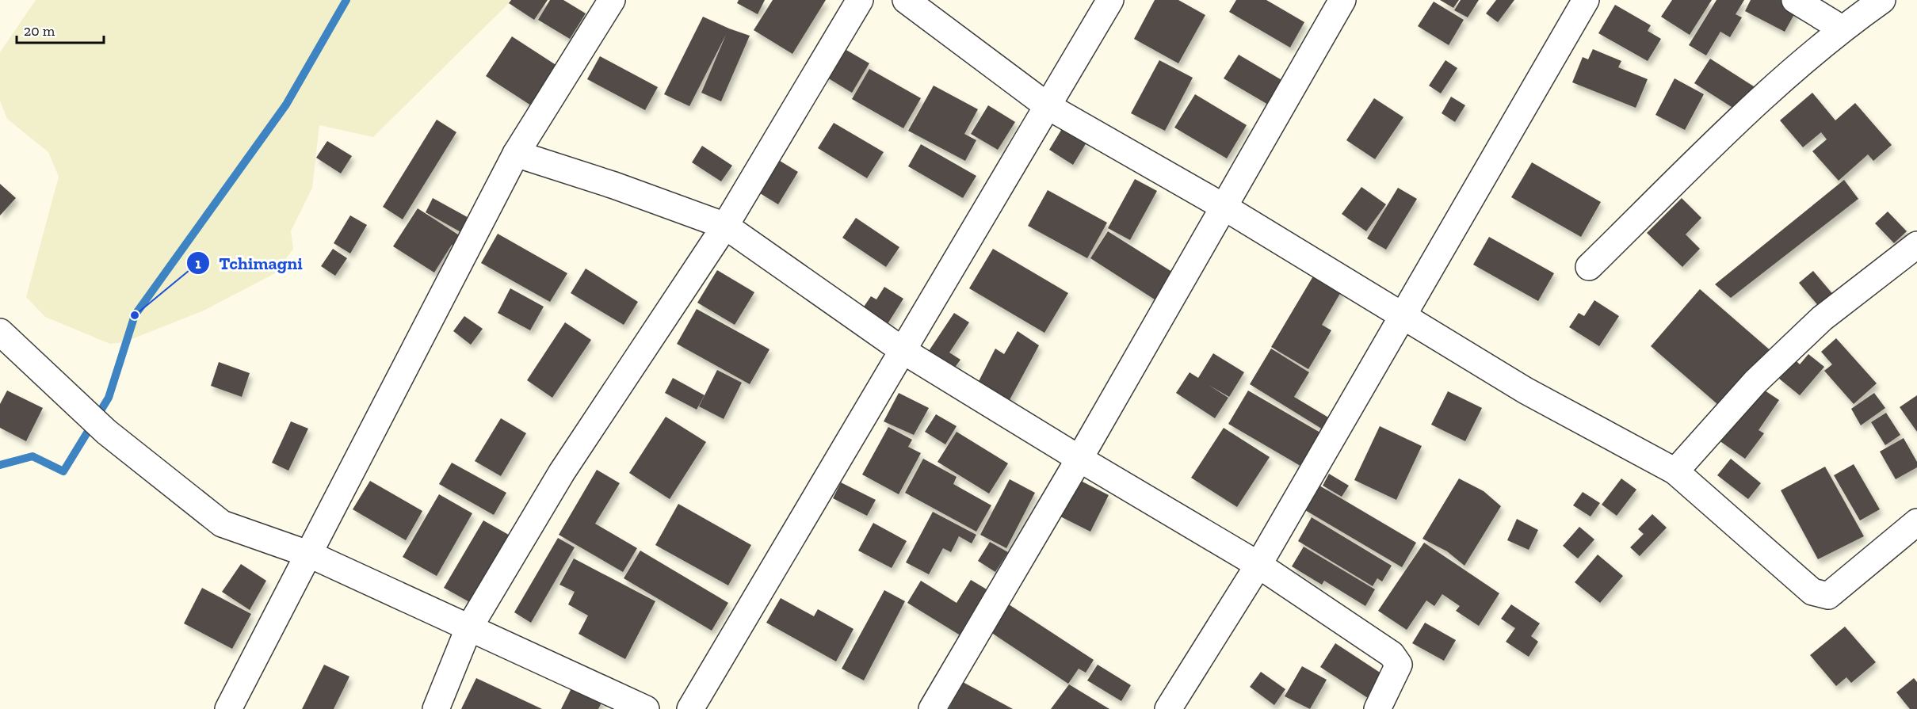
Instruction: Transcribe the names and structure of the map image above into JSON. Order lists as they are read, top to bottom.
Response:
{
  "places": ["Tchimagni"],
  "scale_bar": "20 m"
}
